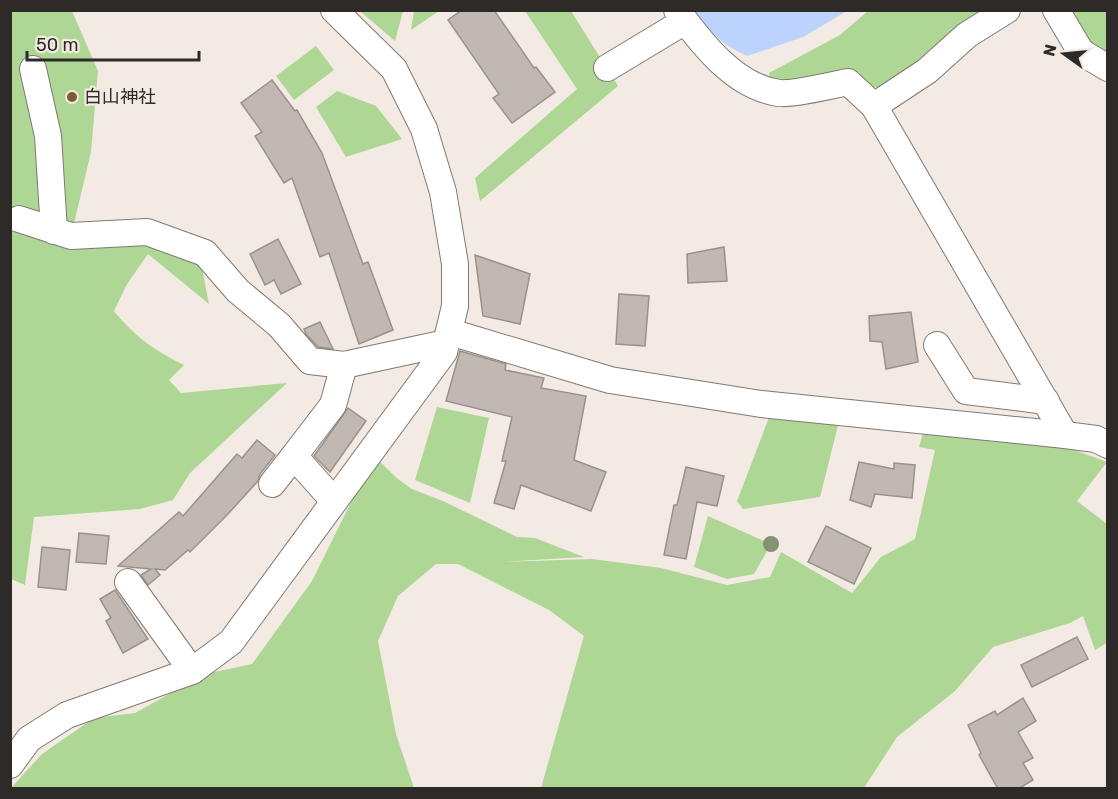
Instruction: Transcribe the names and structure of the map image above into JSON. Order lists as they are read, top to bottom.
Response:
{
  "places": ["白山神社"],
  "scale_bar": "50 m",
  "north": "left"
}
